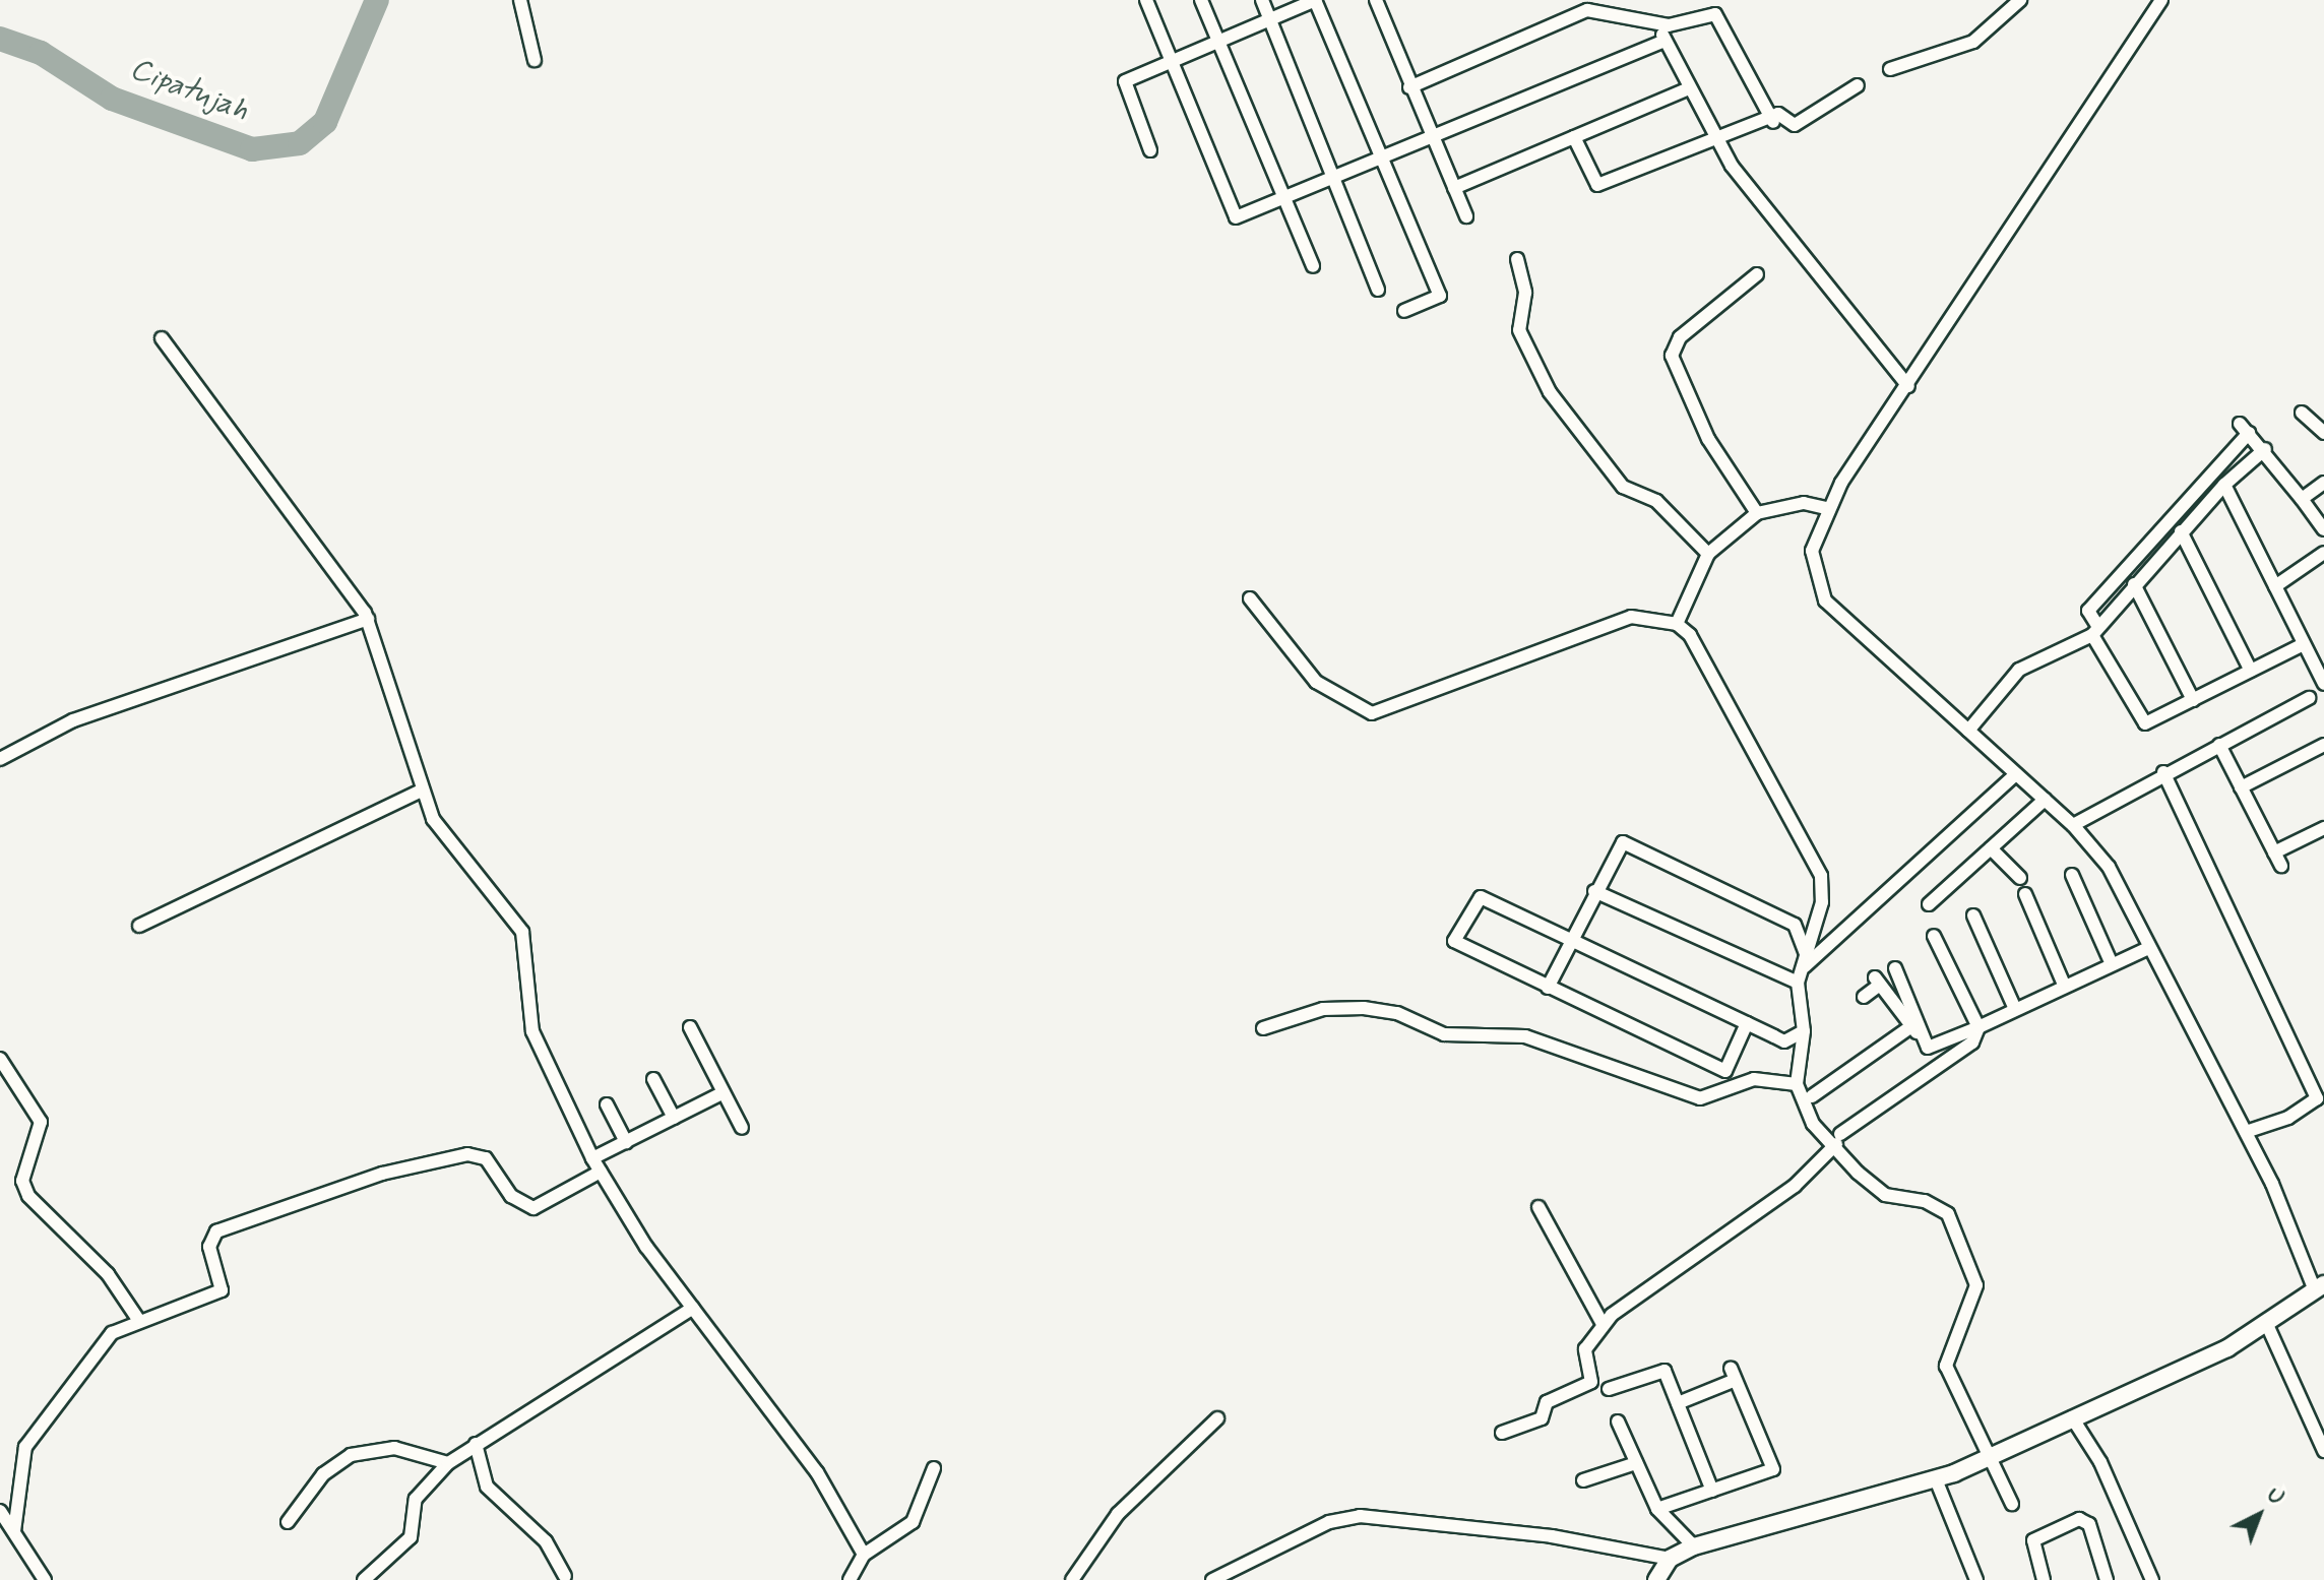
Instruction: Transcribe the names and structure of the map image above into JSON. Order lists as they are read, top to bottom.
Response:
{
  "water": ["Cipatujah"],
  "north": "top right"
}
